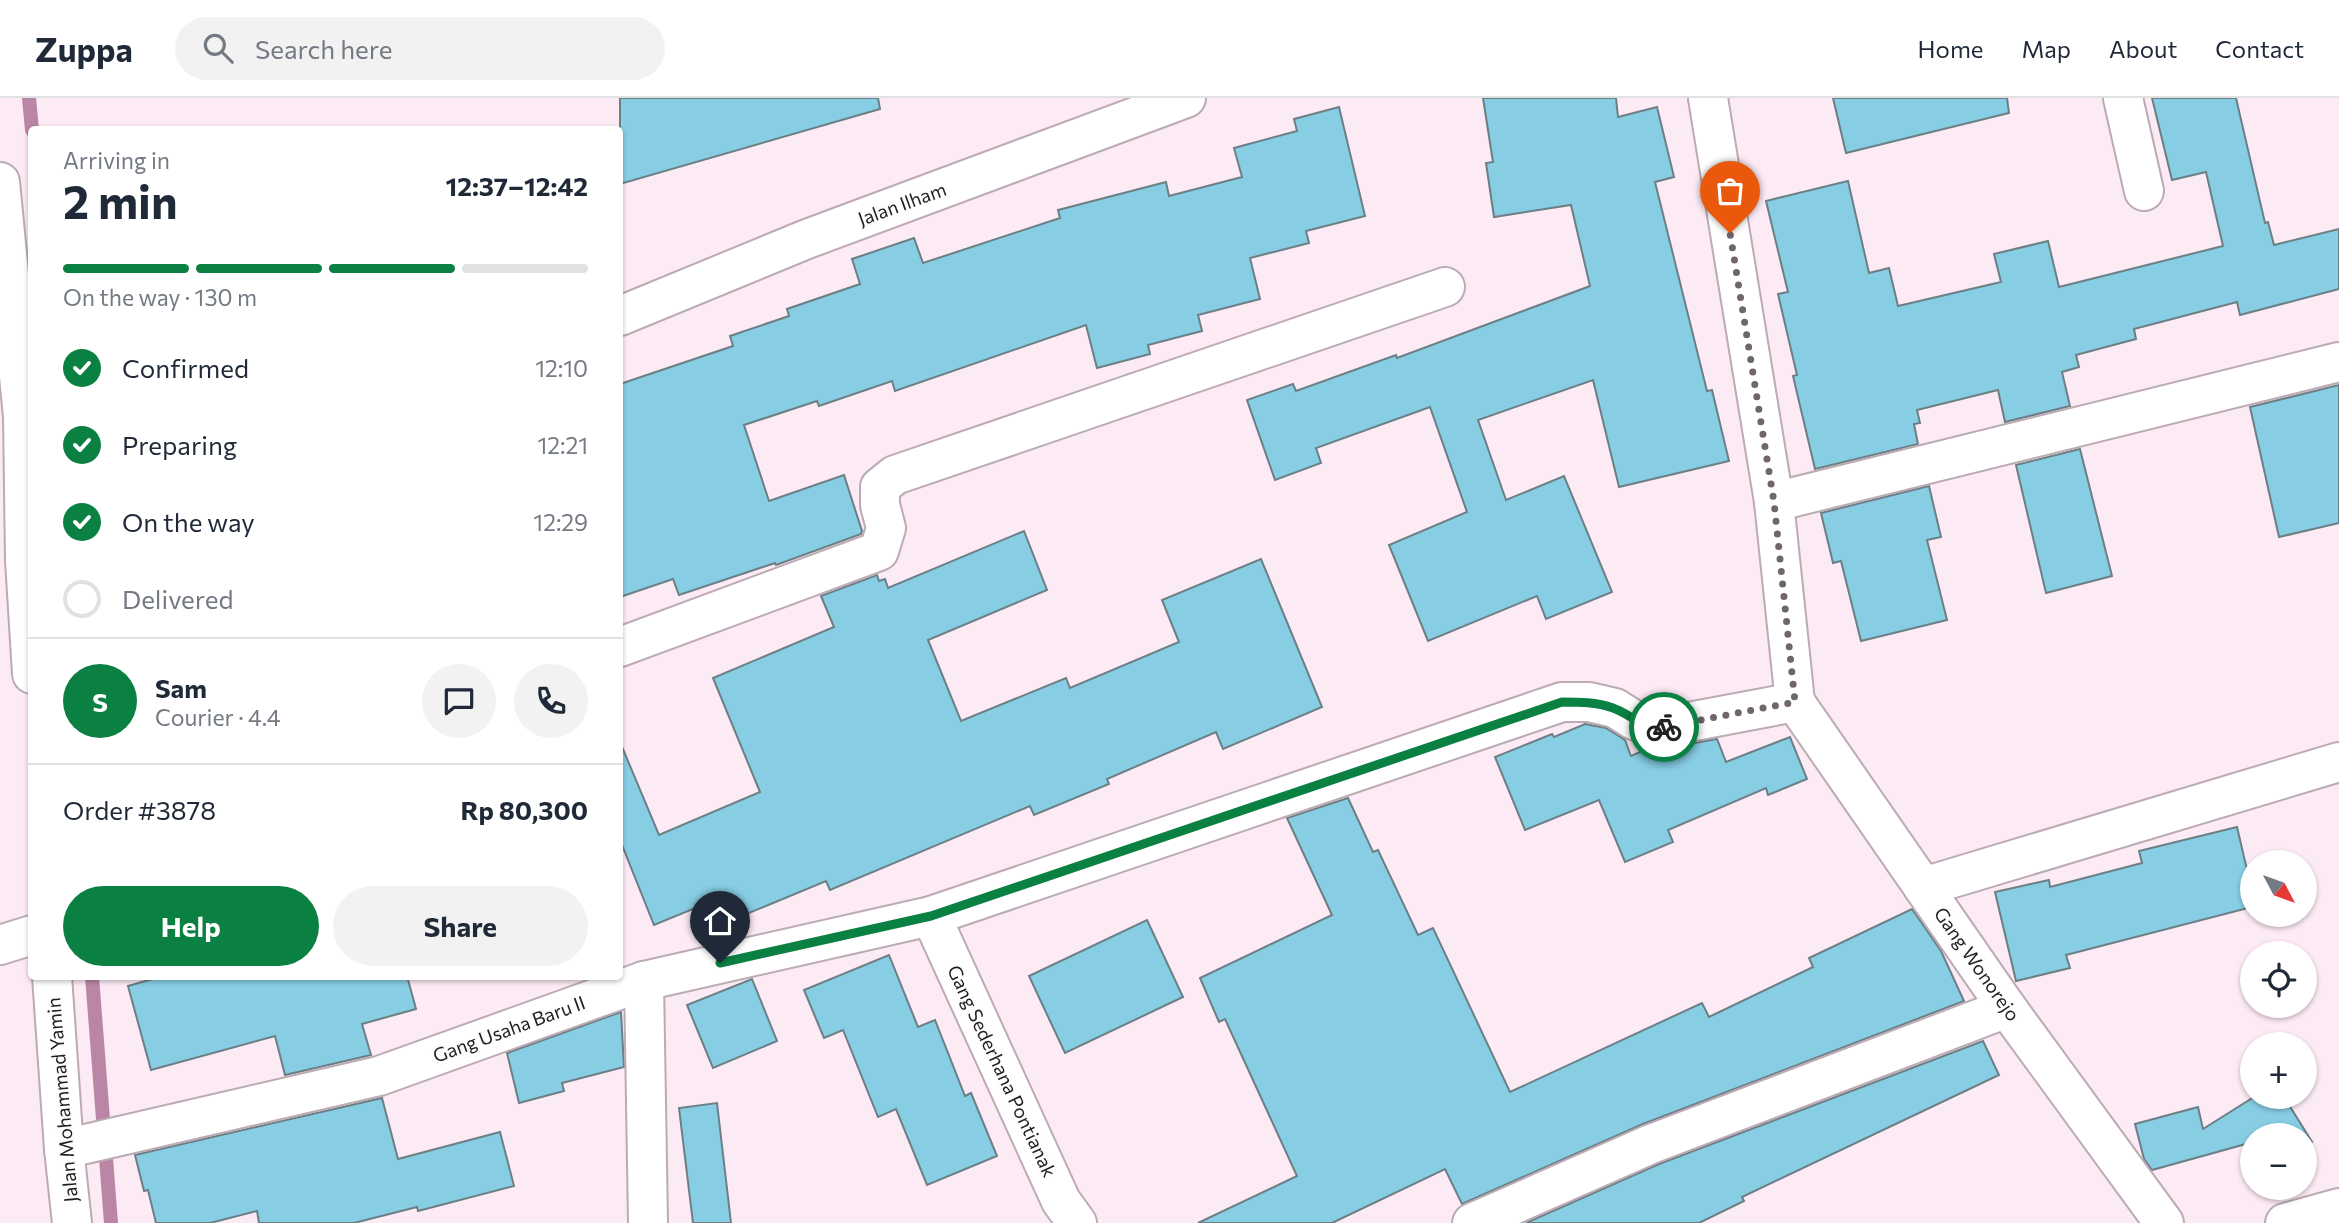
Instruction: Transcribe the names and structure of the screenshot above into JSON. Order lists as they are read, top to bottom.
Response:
{
  "streets": {
    "street": [
      "Jalan Ilham",
      "Gang Wonorejo",
      "Gang Usaha Baru II",
      "Gang Sederhana Pontianak",
      "Jalan Mohammad Yamin"
    ]
  },
  "crossings": [
    ["Gang Wonorejo", "Gang Usaha Baru II"],
    ["Gang Usaha Baru II", "Gang Sederhana Pontianak"],
    ["Gang Usaha Baru II", "Jalan Mohammad Yamin"]
  ],
  "north": "bottom right",
  "page": {
    "header": "Zuppa",
    "search": "Search here",
    "nav": [
      "Home",
      "Map",
      "About",
      "Contact"
    ],
    "heading": ["2 min", "Arriving in", "12:37–12:42"],
    "panel": [
      "Sam",
      "Courier · 4.4",
      "Order #3878",
      "Rp 80,300"
    ],
    "bar": "On the way · 130 m",
    "list": [
      ["Confirmed", "12:10"],
      ["Preparing", "12:21"],
      ["On the way", "12:29"],
      "Delivered"
    ],
    "round": "S",
    "map_buttons": ["+", "−"],
    "buttons": ["Help", "Share"]
  }
}
